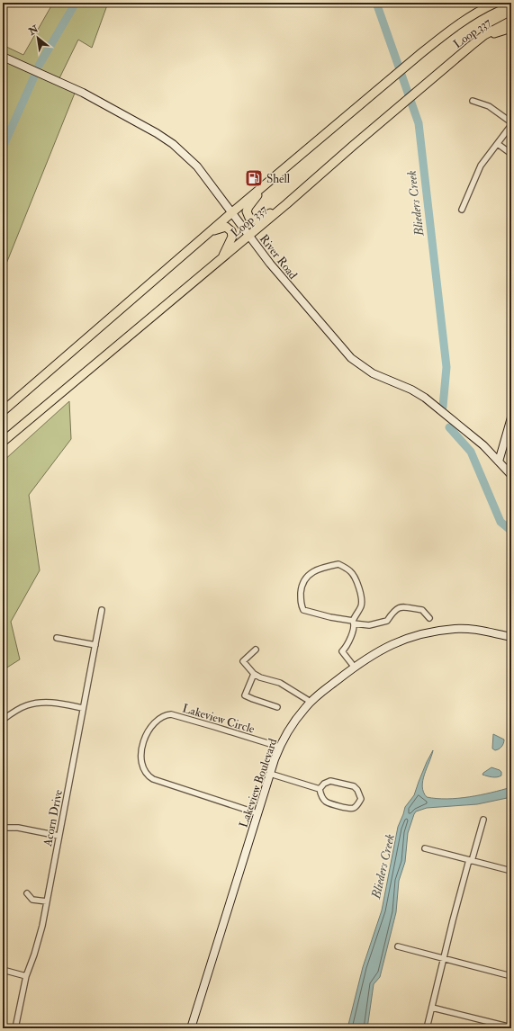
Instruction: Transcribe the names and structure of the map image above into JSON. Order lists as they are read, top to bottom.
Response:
{
  "streets": {
    "main road": ["Loop 337"],
    "street": [
      "River Road",
      "Lakeview Circle",
      "Lakeview Boulevard",
      "Acorn Drive"
    ]
  },
  "crossings": [
    ["Loop 337", "River Road"],
    ["Lakeview Circle", "Lakeview Boulevard"]
  ],
  "water": ["Blieders Creek"],
  "places": {
    "fuel station": ["Shell"]
  },
  "north": "top left"
}
